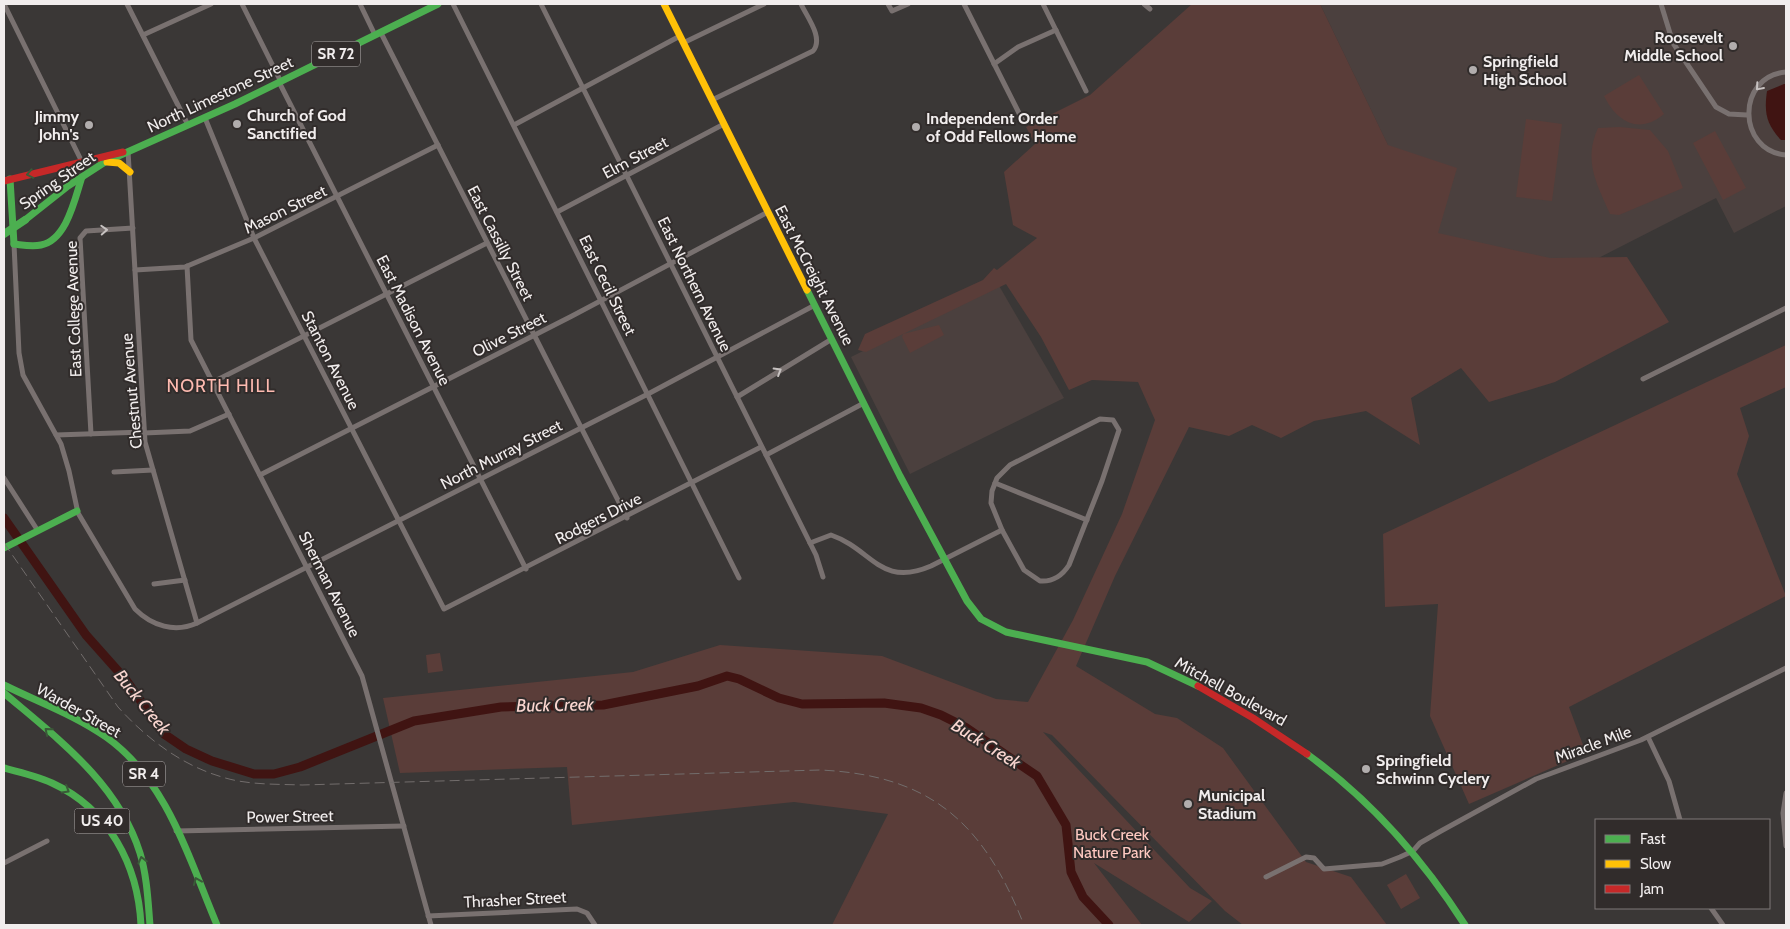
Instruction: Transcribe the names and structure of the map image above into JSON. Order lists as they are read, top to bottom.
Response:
{
  "streets": {
    "main road": [
      "SR 72",
      "North Limestone Street",
      "Spring Street",
      "East McCreight Avenue",
      "Mitchell Boulevard",
      "Warder Street",
      "SR 4",
      "US 40"
    ],
    "street": [
      "Elm Street",
      "Mason Street",
      "East Cassilly Street",
      "East Northern Avenue",
      "East Cecil Street",
      "East College Avenue",
      "East Madison Avenue",
      "Olive Street",
      "Stanton Avenue",
      "Chestnut Avenue",
      "North Murray Street",
      "Rodgers Drive",
      "Sherman Avenue",
      "Miracle Mile",
      "Power Street",
      "Thrasher Street"
    ]
  },
  "crossings": [
    ["North Limestone Street", "Spring Street"],
    ["North Limestone Street", "East Cassilly Street"],
    ["North Limestone Street", "East Madison Avenue"],
    ["North Limestone Street", "Stanton Avenue"],
    ["North Limestone Street", "Chestnut Avenue"],
    ["Elm Street", "East McCreight Avenue"],
    ["Elm Street", "East Northern Avenue"],
    ["Elm Street", "East Cecil Street"],
    ["Spring Street", "Chestnut Avenue"],
    ["Mason Street", "East Cassilly Street"],
    ["Mason Street", "East Madison Avenue"],
    ["Mason Street", "Stanton Avenue"],
    ["Mason Street", "Chestnut Avenue"],
    ["Mason Street", "Sherman Avenue"],
    ["East Cassilly Street", "Olive Street"],
    ["East Cassilly Street", "North Murray Street"],
    ["East Cassilly Street", "Rodgers Drive"],
    ["East McCreight Avenue", "Olive Street"],
    ["East McCreight Avenue", "North Murray Street"],
    ["East McCreight Avenue", "Mitchell Boulevard"],
    ["East Northern Avenue", "Olive Street"],
    ["East Northern Avenue", "North Murray Street"],
    ["East Northern Avenue", "Rodgers Drive"],
    ["East Cecil Street", "Olive Street"],
    ["East Cecil Street", "North Murray Street"],
    ["East Cecil Street", "Rodgers Drive"],
    ["East College Avenue", "Chestnut Avenue"],
    ["East Madison Avenue", "Olive Street"],
    ["East Madison Avenue", "North Murray Street"],
    ["East Madison Avenue", "Rodgers Drive"],
    ["Olive Street", "Stanton Avenue"],
    ["Olive Street", "Sherman Avenue"],
    ["Stanton Avenue", "North Murray Street"],
    ["Stanton Avenue", "Rodgers Drive"],
    ["Chestnut Avenue", "North Murray Street"],
    ["North Murray Street", "Sherman Avenue"],
    ["Sherman Avenue", "Power Street"],
    ["Sherman Avenue", "Thrasher Street"],
    ["Mitchell Boulevard", "Miracle Mile"],
    ["Warder Street", "Power Street"]
  ],
  "one_way": ["East College Avenue"],
  "districts": ["NORTH HILL"],
  "water": ["Buck Creek"],
  "parks": ["Buck Creek Nature Park"],
  "places": [
    "Roosevelt Middle School",
    "Springfield High School",
    "Church of God Sanctified",
    "Jimmy John's",
    "Independent Order of Odd Fellows Home",
    "Springfield Schwinn Cyclery",
    "Municipal Stadium"
  ],
  "legend": ["Fast", "Slow", "Jam"]
}
